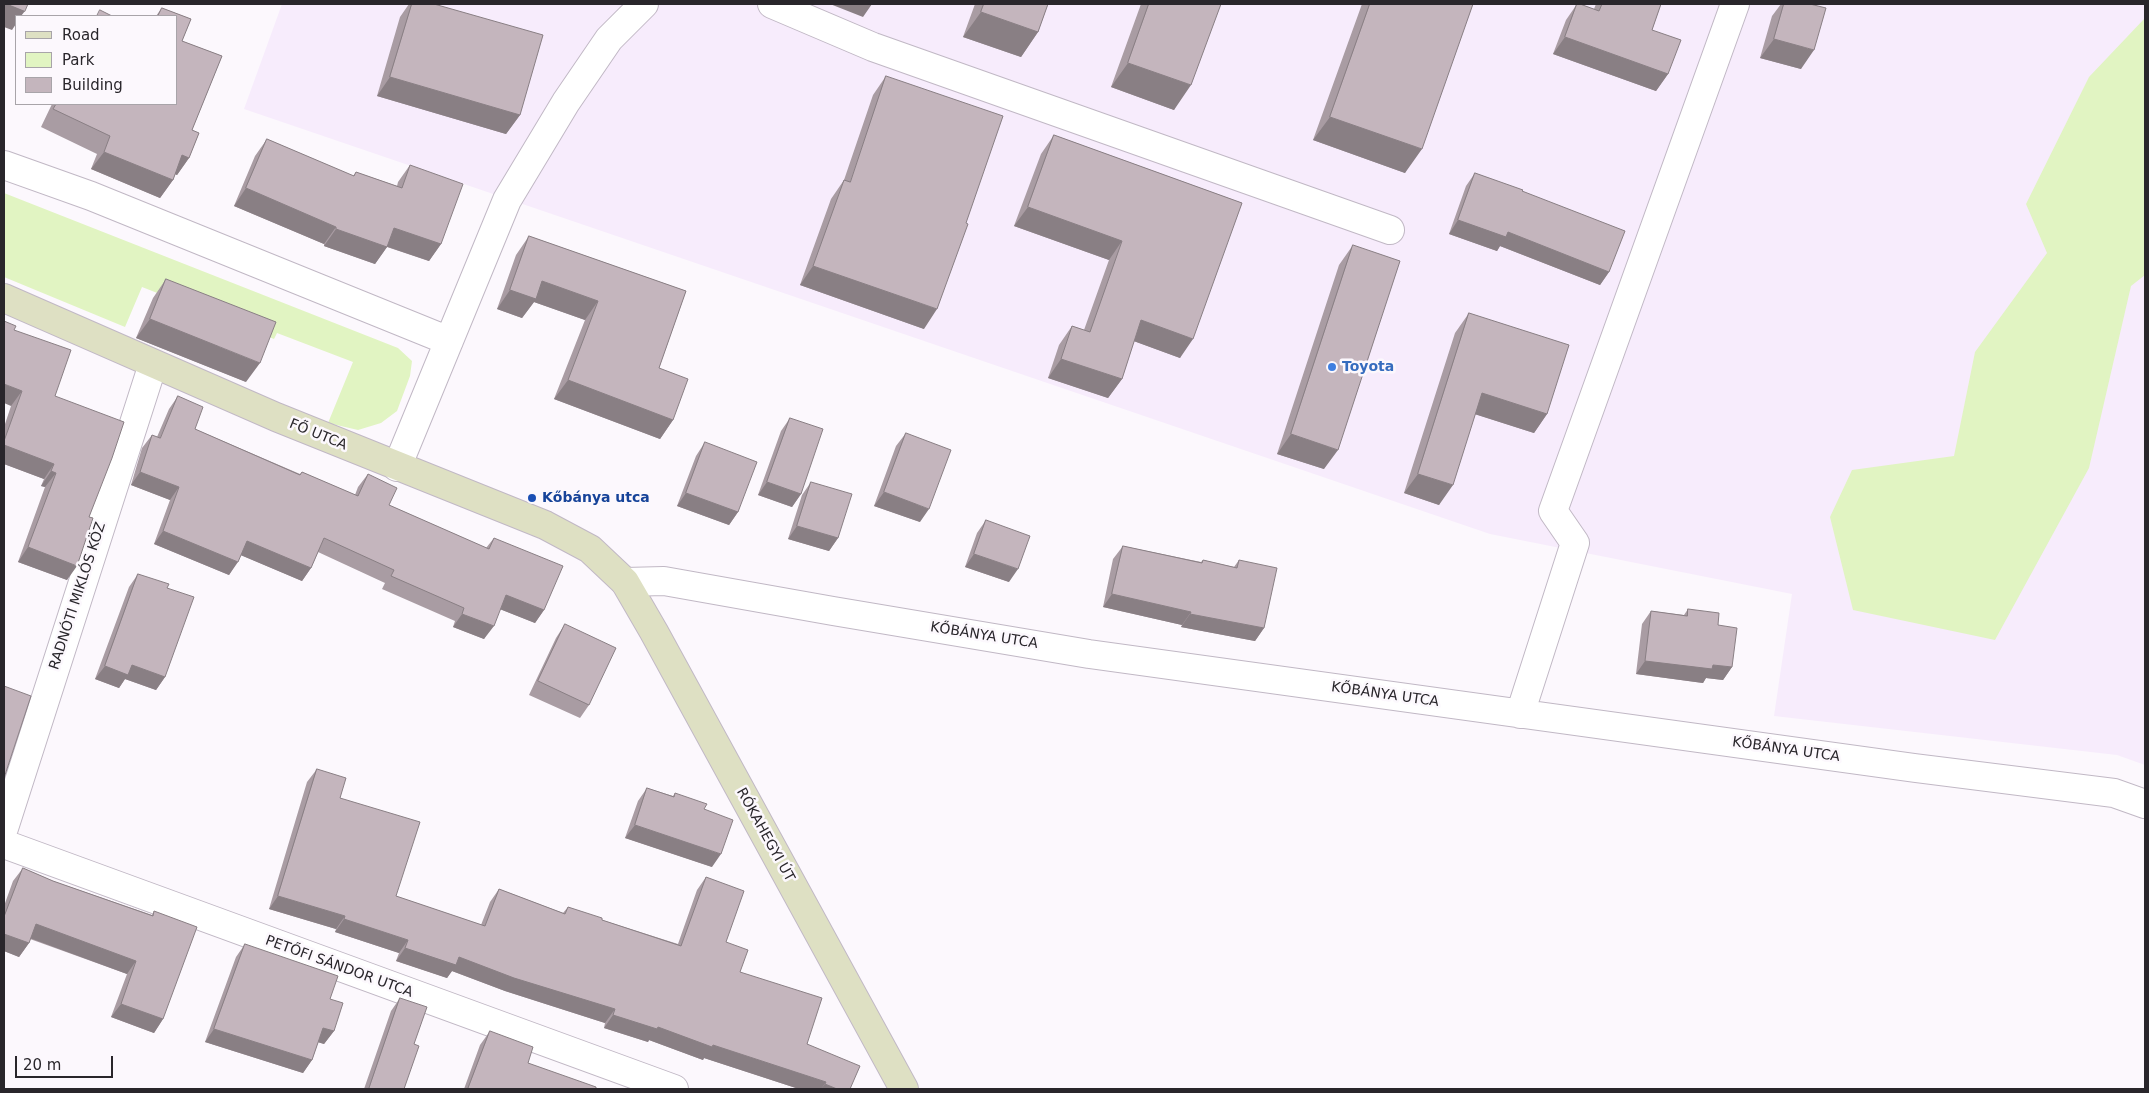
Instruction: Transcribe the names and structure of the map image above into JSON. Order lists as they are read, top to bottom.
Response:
{
  "streets": {
    "street": [
      "FŐ UTCA",
      "RADNÓTI MIKLÓS KÖZ",
      "KŐBÁNYA UTCA",
      "RÓKAHEGYI ÚT",
      "PETŐFI SÁNDOR UTCA"
    ]
  },
  "crossings": [
    ["FŐ UTCA", "RADNÓTI MIKLÓS KÖZ"],
    ["FŐ UTCA", "KŐBÁNYA UTCA"],
    ["FŐ UTCA", "RÓKAHEGYI ÚT"],
    ["KŐBÁNYA UTCA", "RÓKAHEGYI ÚT"]
  ],
  "places": ["Toyota", "Kőbánya utca"],
  "legend": ["Road", "Park", "Building"],
  "scale_bar": "20 m"
}
